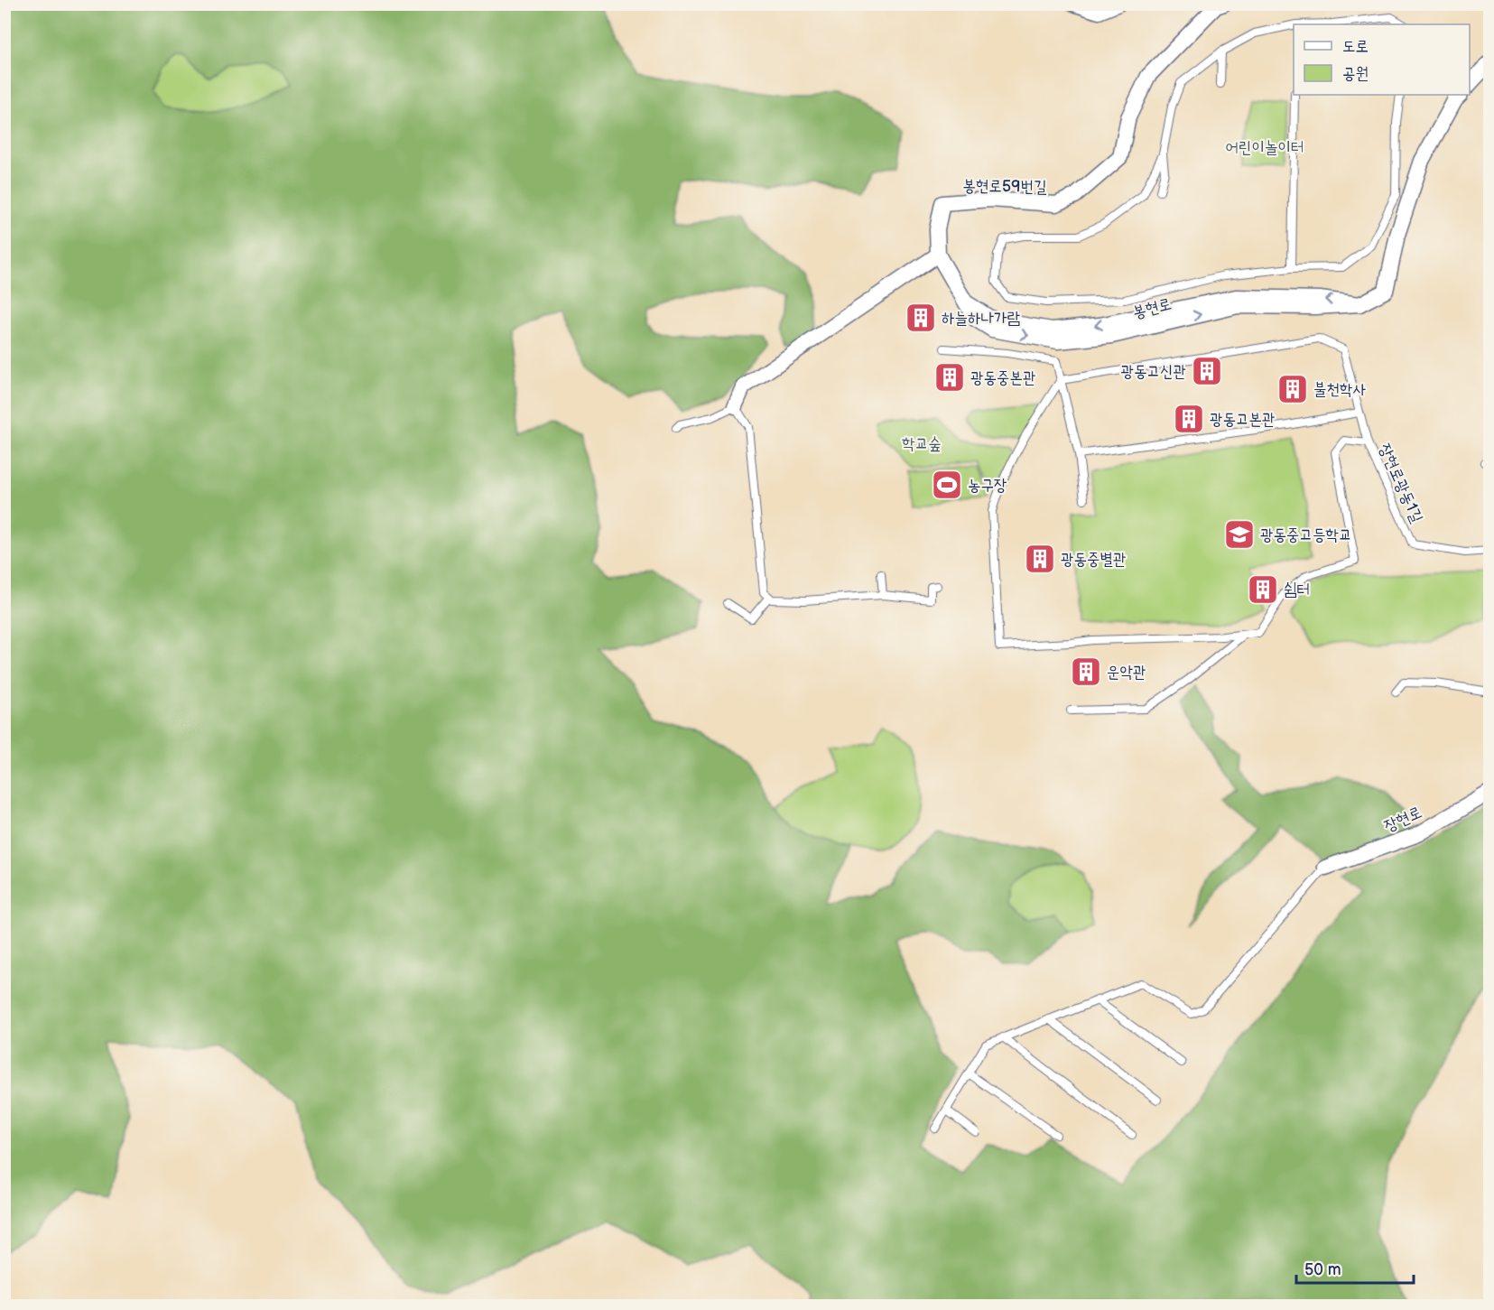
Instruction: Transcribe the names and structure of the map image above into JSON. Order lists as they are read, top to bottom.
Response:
{
  "streets": {
    "street": ["봉현로59번길", "봉현로", "장현로"],
    "lane": ["장현로광동1길"]
  },
  "crossings": [
    ["봉현로59번길", "봉현로"]
  ],
  "parks": ["어린이놀이터", "학교숲"],
  "places": {
    "building": [
      "하늘하나가람",
      "광동고신관",
      "광동중본관",
      "불천학사",
      "광동고본관",
      "광동중별관",
      "쉼터",
      "운악관"
    ],
    "sports": ["농구장"],
    "school or university": ["광동중고등학교"]
  },
  "legend": ["도로", "공원"],
  "scale_bar": "50 m"
}
